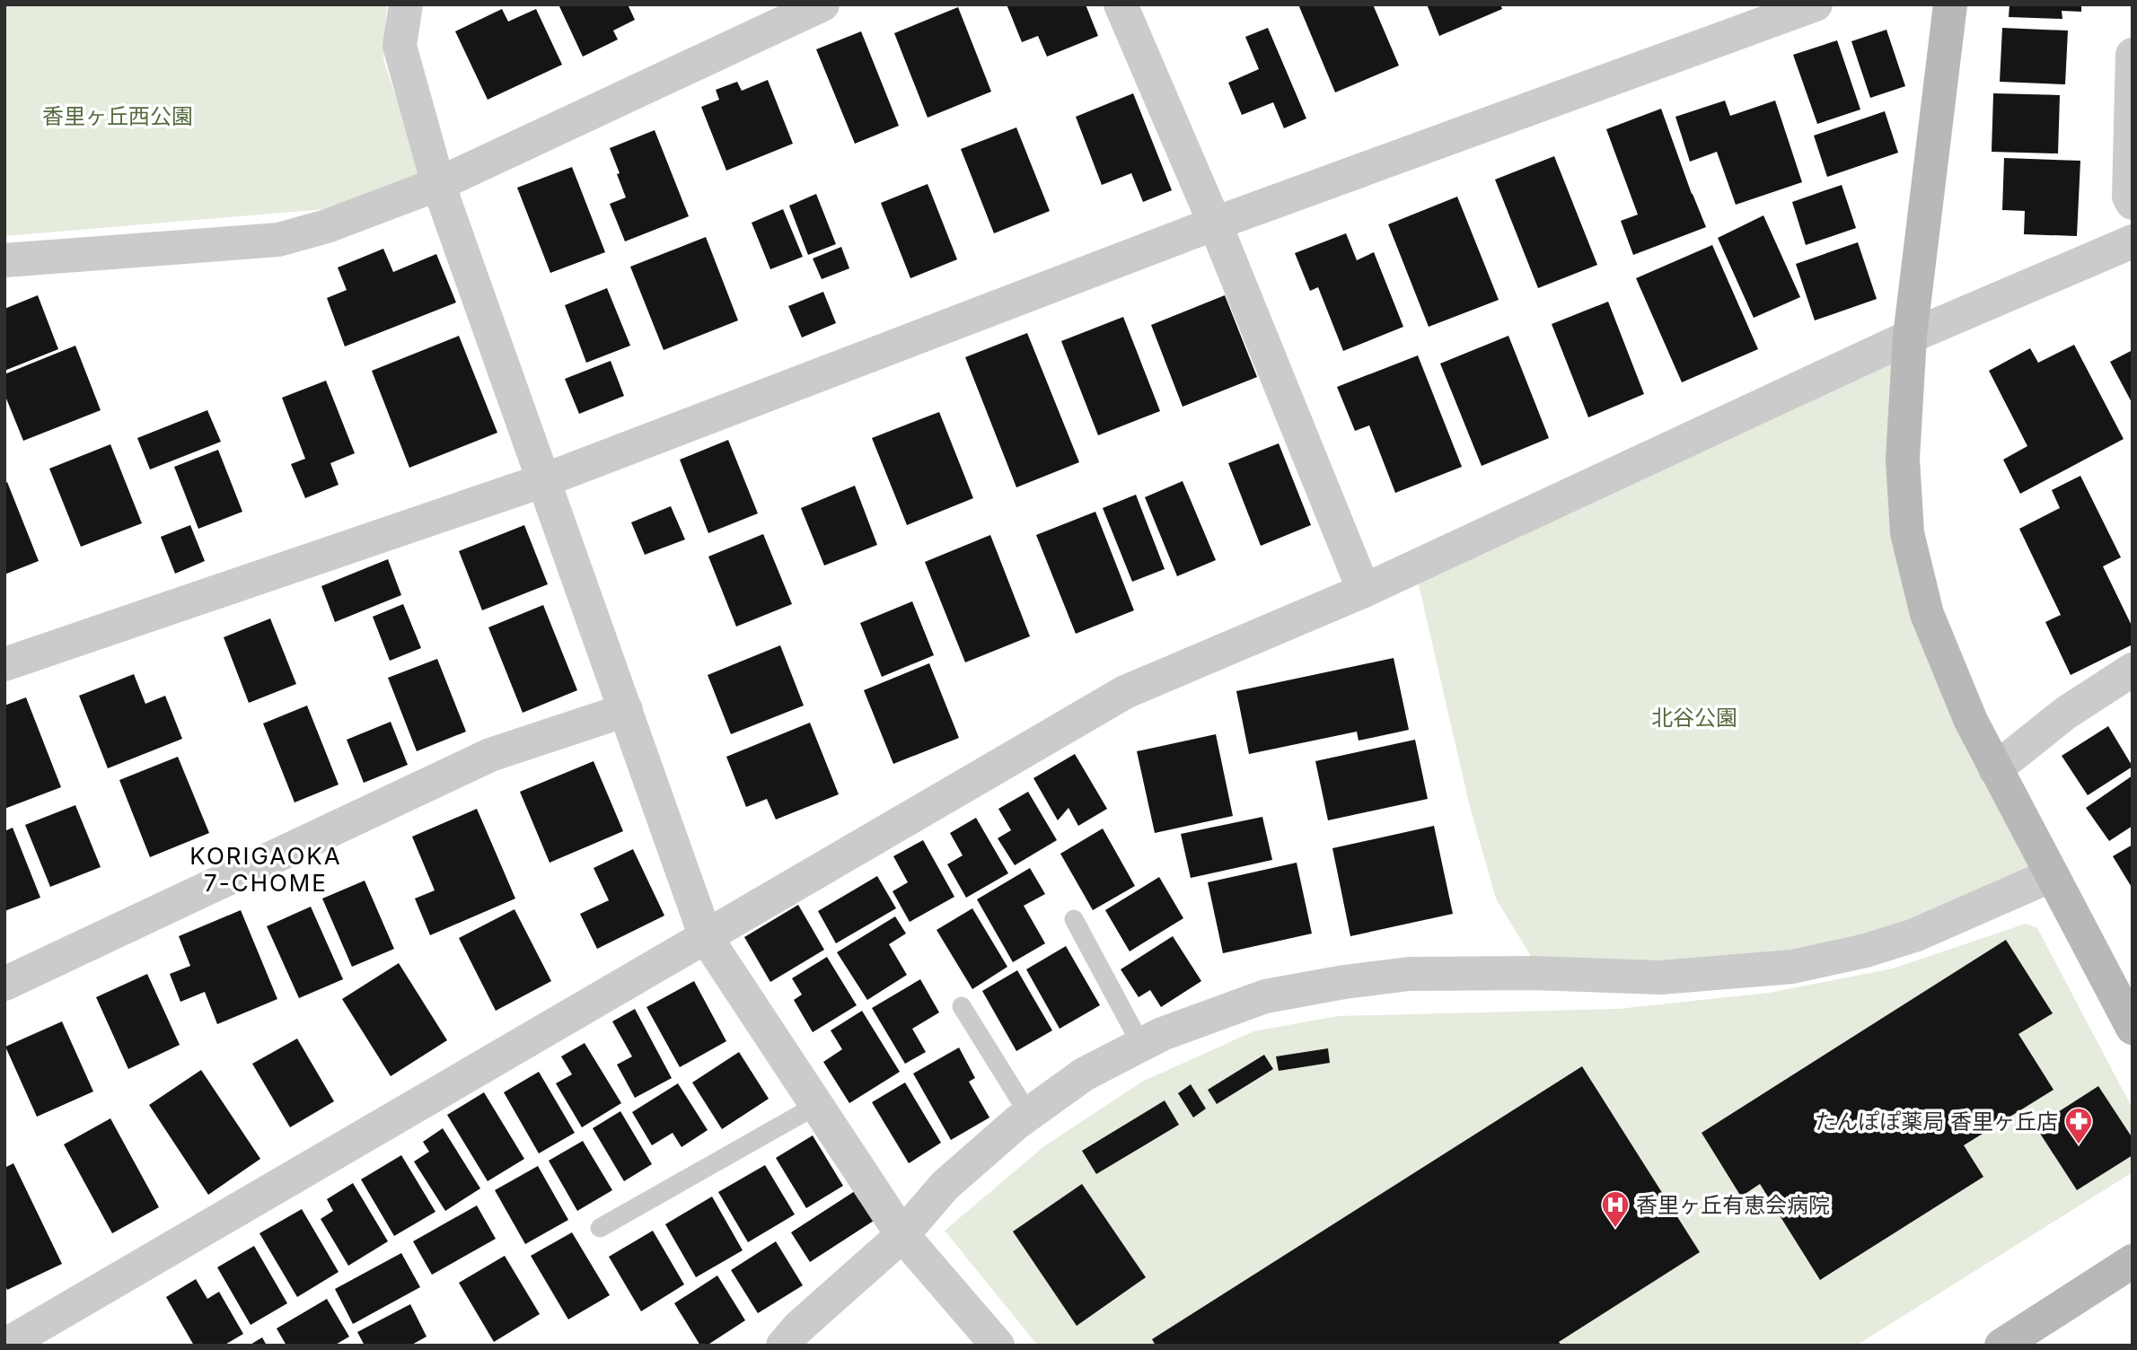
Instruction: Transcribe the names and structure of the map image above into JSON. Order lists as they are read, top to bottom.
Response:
{
  "districts": ["KORIGAOKA 7-CHOME"],
  "parks": ["香里ヶ丘西公園", "北谷公園"],
  "places": {
    "pharmacy": ["たんぽぽ薬局 香里ヶ丘店"],
    "hospital": ["香里ヶ丘有恵会病院"]
  }
}
